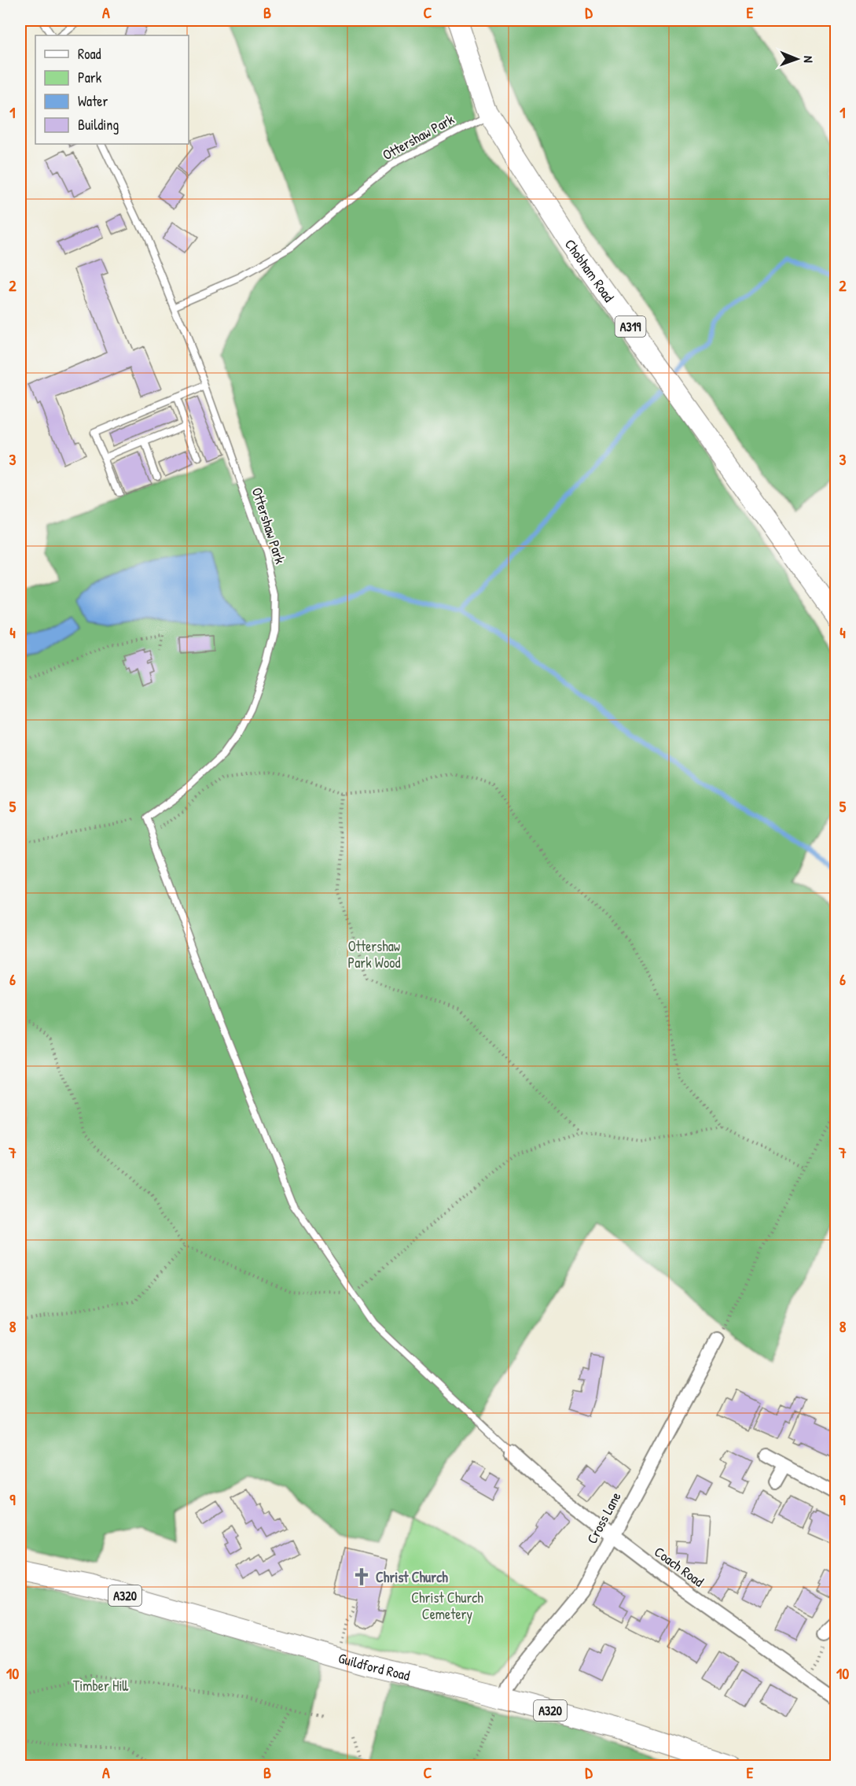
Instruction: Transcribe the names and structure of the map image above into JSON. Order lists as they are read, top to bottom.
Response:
{
  "streets": {
    "main road": [
      "Chobham Road",
      "A319",
      "A320",
      "Guildford Road"
    ],
    "street": ["Cross Lane", "Coach Road"],
    "lane": ["Ottershaw Park"]
  },
  "crossings": [
    ["Ottershaw Park", "Chobham Road"],
    ["Cross Lane", "Coach Road"],
    ["Cross Lane", "Guildford Road"]
  ],
  "parks": ["Ottershaw Park Wood", "Christ Church Cemetery", "Timber Hill"],
  "places": {
    "church": ["Christ Church"]
  },
  "legend": [
    "Road",
    "Park",
    "Water",
    "Building"
  ],
  "north": "right",
  "grid": {
    "columns": [
      "A",
      "B",
      "C",
      "D",
      "E"
    ],
    "rows": [
      "1",
      "2",
      "3",
      "4",
      "5",
      "6",
      "7",
      "8",
      "9",
      "10"
    ]
  }
}
